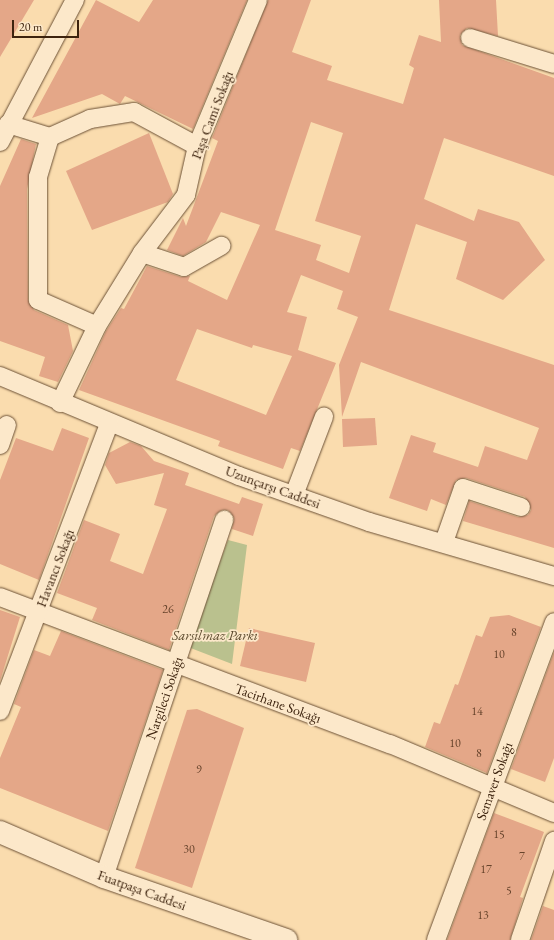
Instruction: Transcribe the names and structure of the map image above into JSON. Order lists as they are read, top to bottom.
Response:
{
  "streets": {
    "main road": ["Fuatpaşa Caddesi"],
    "street": [
      "Paşa Cami Sokağı",
      "Uzunçarşı Caddesi",
      "Havancı Sokağı",
      "Nargileci Sokağı",
      "Tacirhane Sokağı",
      "Semaver Sokağı"
    ]
  },
  "crossings": [
    ["Paşa Cami Sokağı", "Uzunçarşı Caddesi"],
    ["Uzunçarşı Caddesi", "Havancı Sokağı"],
    ["Havancı Sokağı", "Tacirhane Sokağı"],
    ["Nargileci Sokağı", "Tacirhane Sokağı"],
    ["Nargileci Sokağı", "Fuatpaşa Caddesi"],
    ["Tacirhane Sokağı", "Semaver Sokağı"]
  ],
  "parks": ["Sarsılmaz Parkı"],
  "house_numbers": [
    "26",
    "8",
    "10",
    "14",
    "10",
    "8",
    "9",
    "15",
    "30",
    "7",
    "17",
    "5",
    "13"
  ],
  "scale_bar": "20 m"
}
